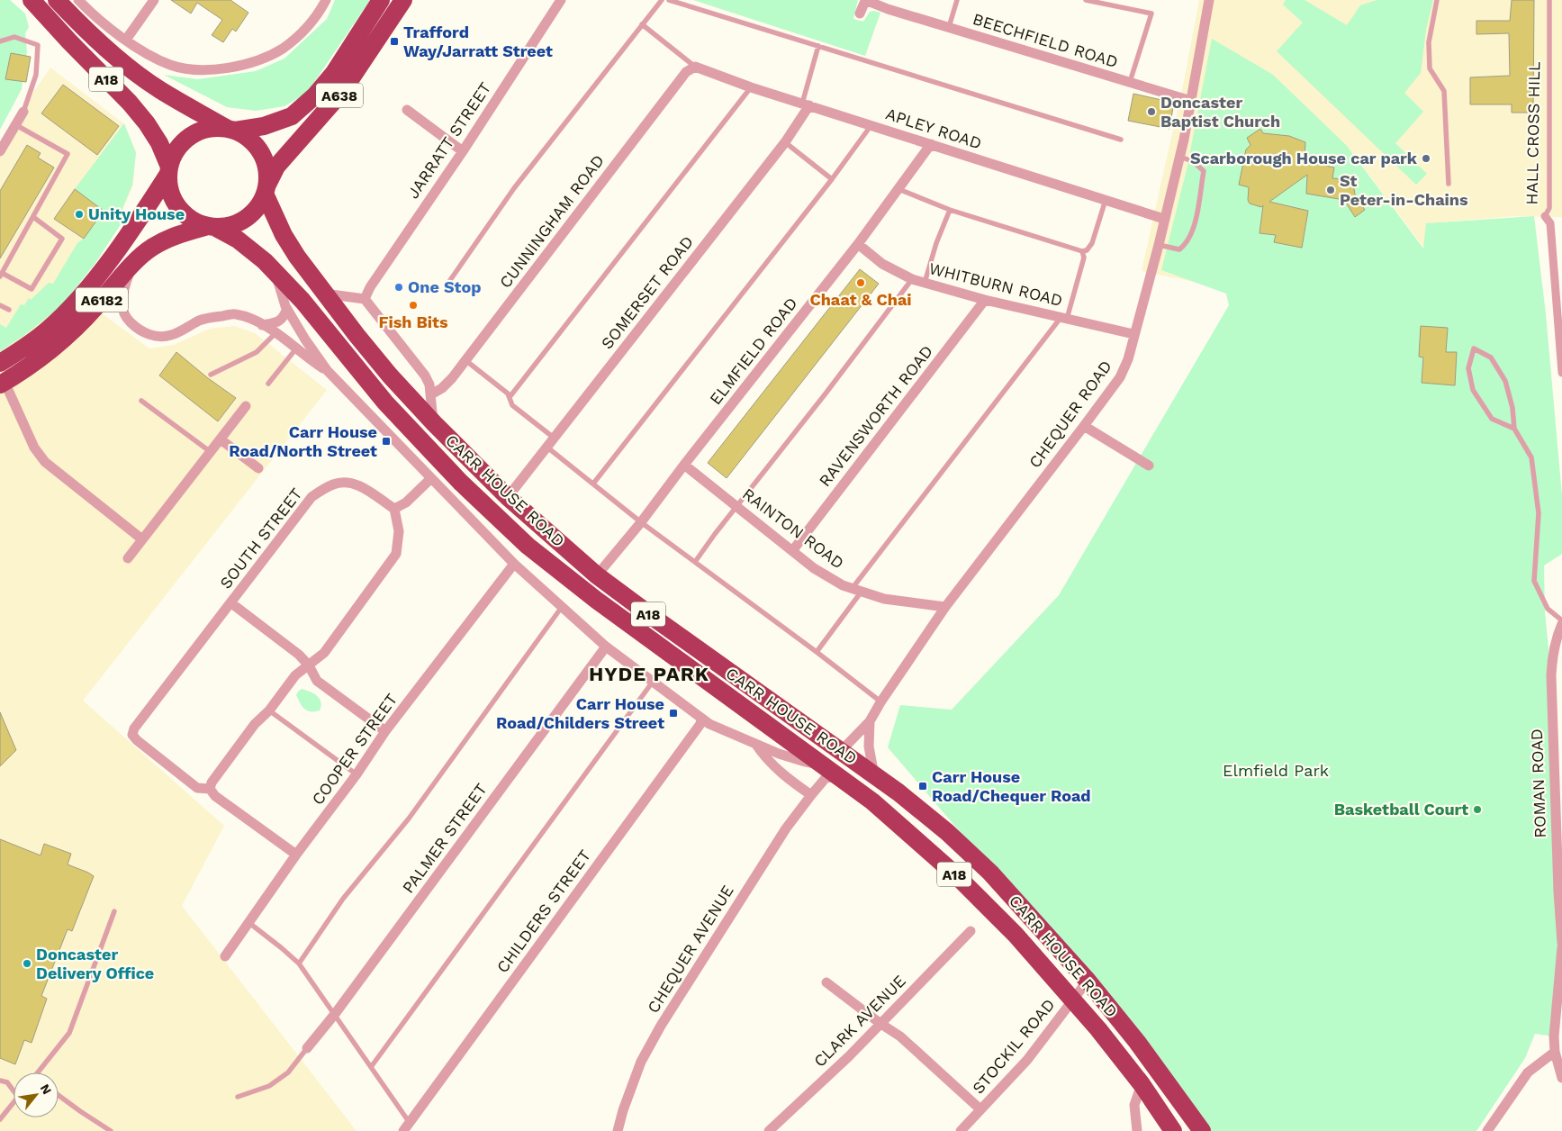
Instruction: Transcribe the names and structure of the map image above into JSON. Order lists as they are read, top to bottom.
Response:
{
  "streets": {
    "highway": [
      "A18",
      "A638",
      "A6182",
      "CARR HOUSE ROAD"
    ],
    "street": [
      "BEECHFIELD ROAD",
      "APLEY ROAD",
      "HALL CROSS HILL",
      "JARRATT STREET",
      "CUNNINGHAM ROAD",
      "WHITBURN ROAD",
      "SOMERSET ROAD",
      "ELMFIELD ROAD",
      "CHEQUER ROAD",
      "RAVENSWORTH ROAD",
      "RAINTON ROAD",
      "SOUTH STREET",
      "COOPER STREET",
      "ROMAN ROAD",
      "PALMER STREET",
      "CHILDERS STREET",
      "CHEQUER AVENUE",
      "CLARK AVENUE",
      "STOCKIL ROAD"
    ]
  },
  "crossings": [
    ["BEECHFIELD ROAD", "CHEQUER ROAD"],
    ["A18", "A638"],
    ["A18", "A6182"],
    ["A18", "CARR HOUSE ROAD"],
    ["A638", "A6182"],
    ["A638", "CARR HOUSE ROAD"],
    ["APLEY ROAD", "CUNNINGHAM ROAD"],
    ["APLEY ROAD", "SOMERSET ROAD"],
    ["APLEY ROAD", "ELMFIELD ROAD"],
    ["APLEY ROAD", "CHEQUER ROAD"],
    ["WHITBURN ROAD", "ELMFIELD ROAD"],
    ["WHITBURN ROAD", "CHEQUER ROAD"],
    ["WHITBURN ROAD", "RAVENSWORTH ROAD"],
    ["SOMERSET ROAD", "CARR HOUSE ROAD"],
    ["A6182", "CARR HOUSE ROAD"],
    ["ELMFIELD ROAD", "CARR HOUSE ROAD"],
    ["ELMFIELD ROAD", "RAINTON ROAD"],
    ["CHEQUER ROAD", "CARR HOUSE ROAD"],
    ["CHEQUER ROAD", "RAINTON ROAD"],
    ["RAVENSWORTH ROAD", "RAINTON ROAD"],
    ["CARR HOUSE ROAD", "CHEQUER AVENUE"],
    ["CARR HOUSE ROAD", "STOCKIL ROAD"],
    ["SOUTH STREET", "COOPER STREET"],
    ["COOPER STREET", "CHILDERS STREET"],
    ["PALMER STREET", "CHILDERS STREET"]
  ],
  "districts": ["HYDE PARK"],
  "parks": ["Elmfield Park"],
  "places": {
    "transit": [
      "Trafford Way/Jarratt Street",
      "Carr House Road/North Street",
      "Carr House Road/Childers Street",
      "Carr House Road/Chequer Road"
    ],
    "other": [
      "Doncaster Baptist Church",
      "Scarborough House car park",
      "St Peter-in-Chains",
      "Unity House",
      "Chaat & Chai",
      "One Stop",
      "Fish Bits",
      "Basketball Court",
      "Doncaster Delivery Office"
    ]
  },
  "north": "top right"
}
